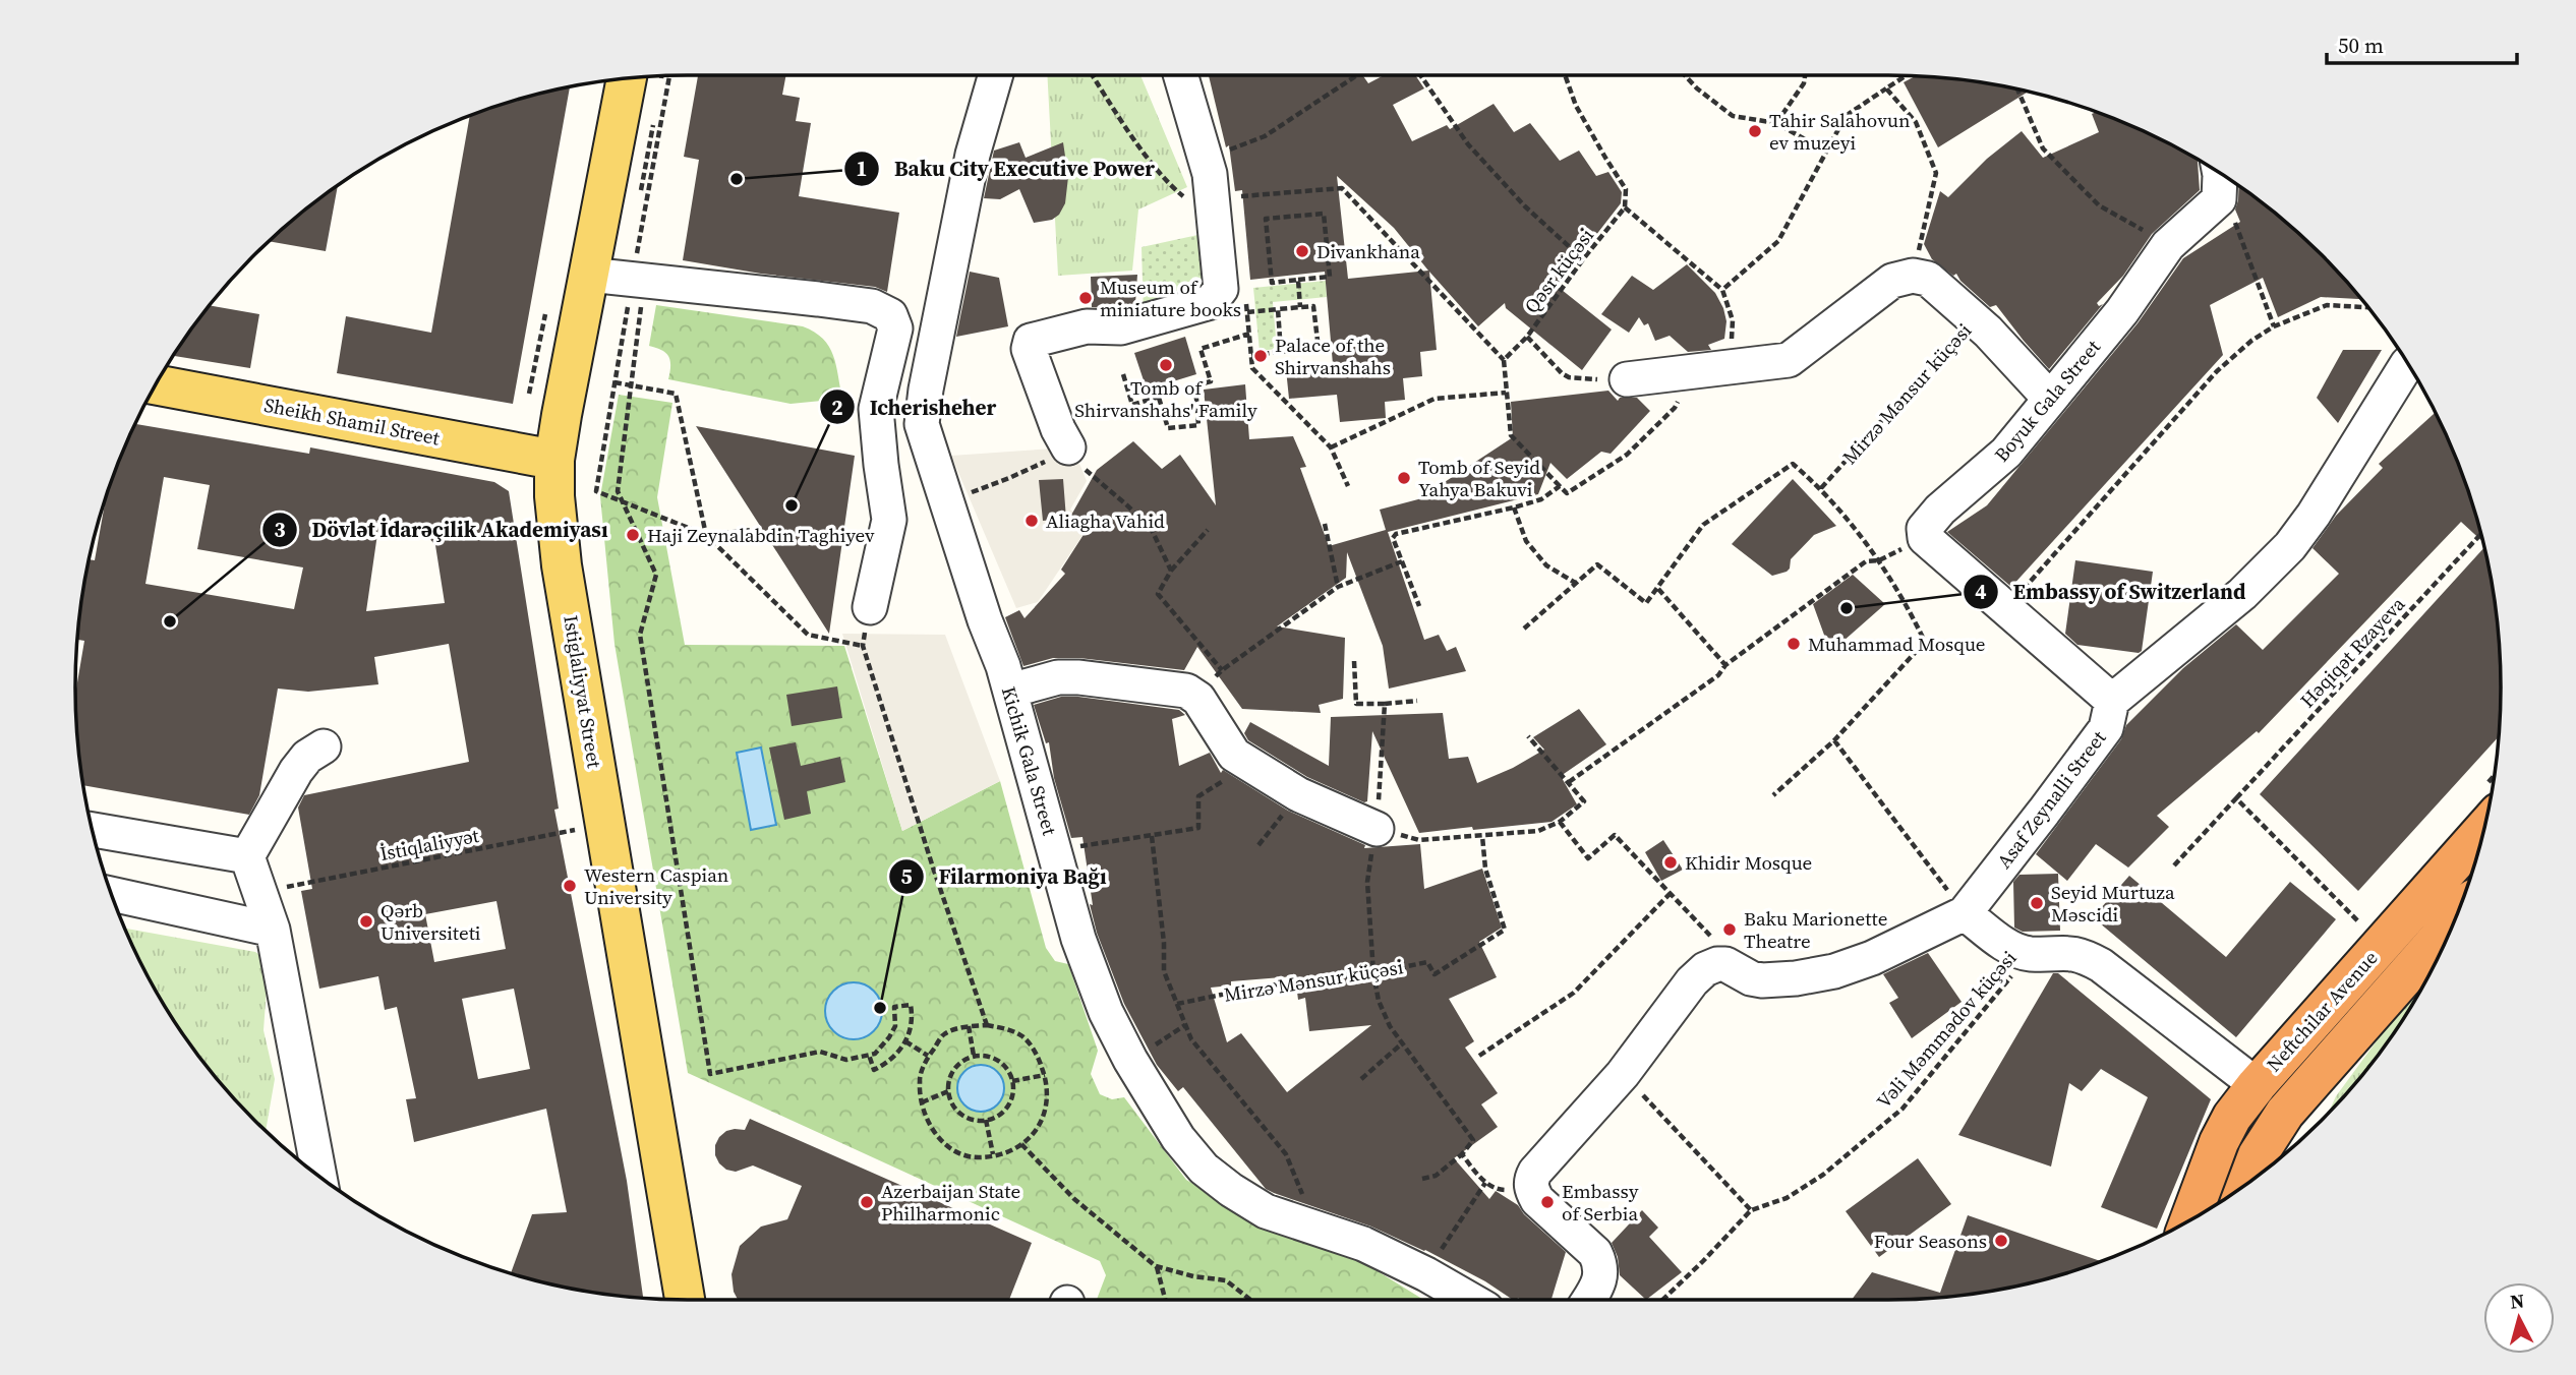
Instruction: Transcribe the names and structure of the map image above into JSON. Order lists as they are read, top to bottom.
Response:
{
  "streets": {
    "highway": ["Neftchilar Avenue"],
    "main road": ["Sheikh Shamil Street", "Istiglaliyyat Street"],
    "street": [
      "Mirzə Mənsur küçəsi",
      "Boyuk Gala Street",
      "Kichik Gala Street",
      "Asaf Zeynalli Street"
    ],
    "path": [
      "Qəsr küçəsi",
      "Həqiqət Rzayeva",
      "İstiqlaliyyət",
      "Vəli Məmmədov küçəsi"
    ]
  },
  "crossings": [
    ["Sheikh Shamil Street", "Istiglaliyyat Street"],
    ["Istiglaliyyat Street", "İstiqlaliyyət"]
  ],
  "places": [
    "Tahir Salahovun ev muzeyi",
    "Baku City Executive Power",
    "Divankhana",
    "Museum of miniature books",
    "Palace of the Shirvanshahs",
    "Tomb of Shirvanshahs' Family",
    "Tomb of Seyid Yahya Bakuvi",
    "Icherisheher",
    "Aliagha Vahid",
    "Haji Zeynalabdin Taghiyev",
    "Embassy of Switzerland",
    "Dövlət İdarəçilik Akademiyası",
    "Muhammad Mosque",
    "Khidir Mosque",
    "Western Caspian University",
    "Seyid Murtuza Məscidi",
    "Qərb Universiteti",
    "Baku Marionette Theatre",
    "Filarmoniya Bağı",
    "Azerbaijan State Philharmonic",
    "Embassy of Serbia",
    "Four Seasons"
  ],
  "scale_bar": "50 m",
  "north": "top"
}
